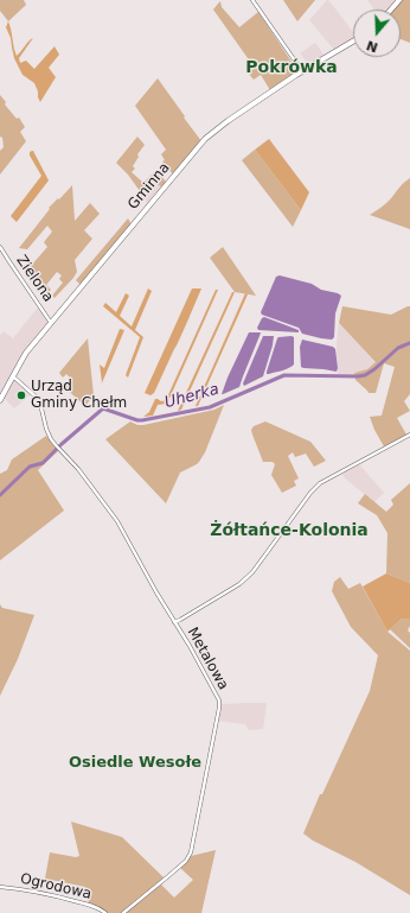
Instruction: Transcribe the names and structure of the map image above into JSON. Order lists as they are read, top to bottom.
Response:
{
  "streets": {
    "main road": ["Gminna"],
    "street": ["Zielona", "Metalowa", "Ogrodowa"]
  },
  "crossings": [
    ["Gminna", "Zielona"],
    ["Gminna", "Metalowa"]
  ],
  "districts": ["Pokrówka", "Żółtańce-Kolonia", "Osiedle Wesołe"],
  "water": ["Uherka"],
  "places": ["Urząd Gminy Chełm"],
  "north": "bottom"
}
